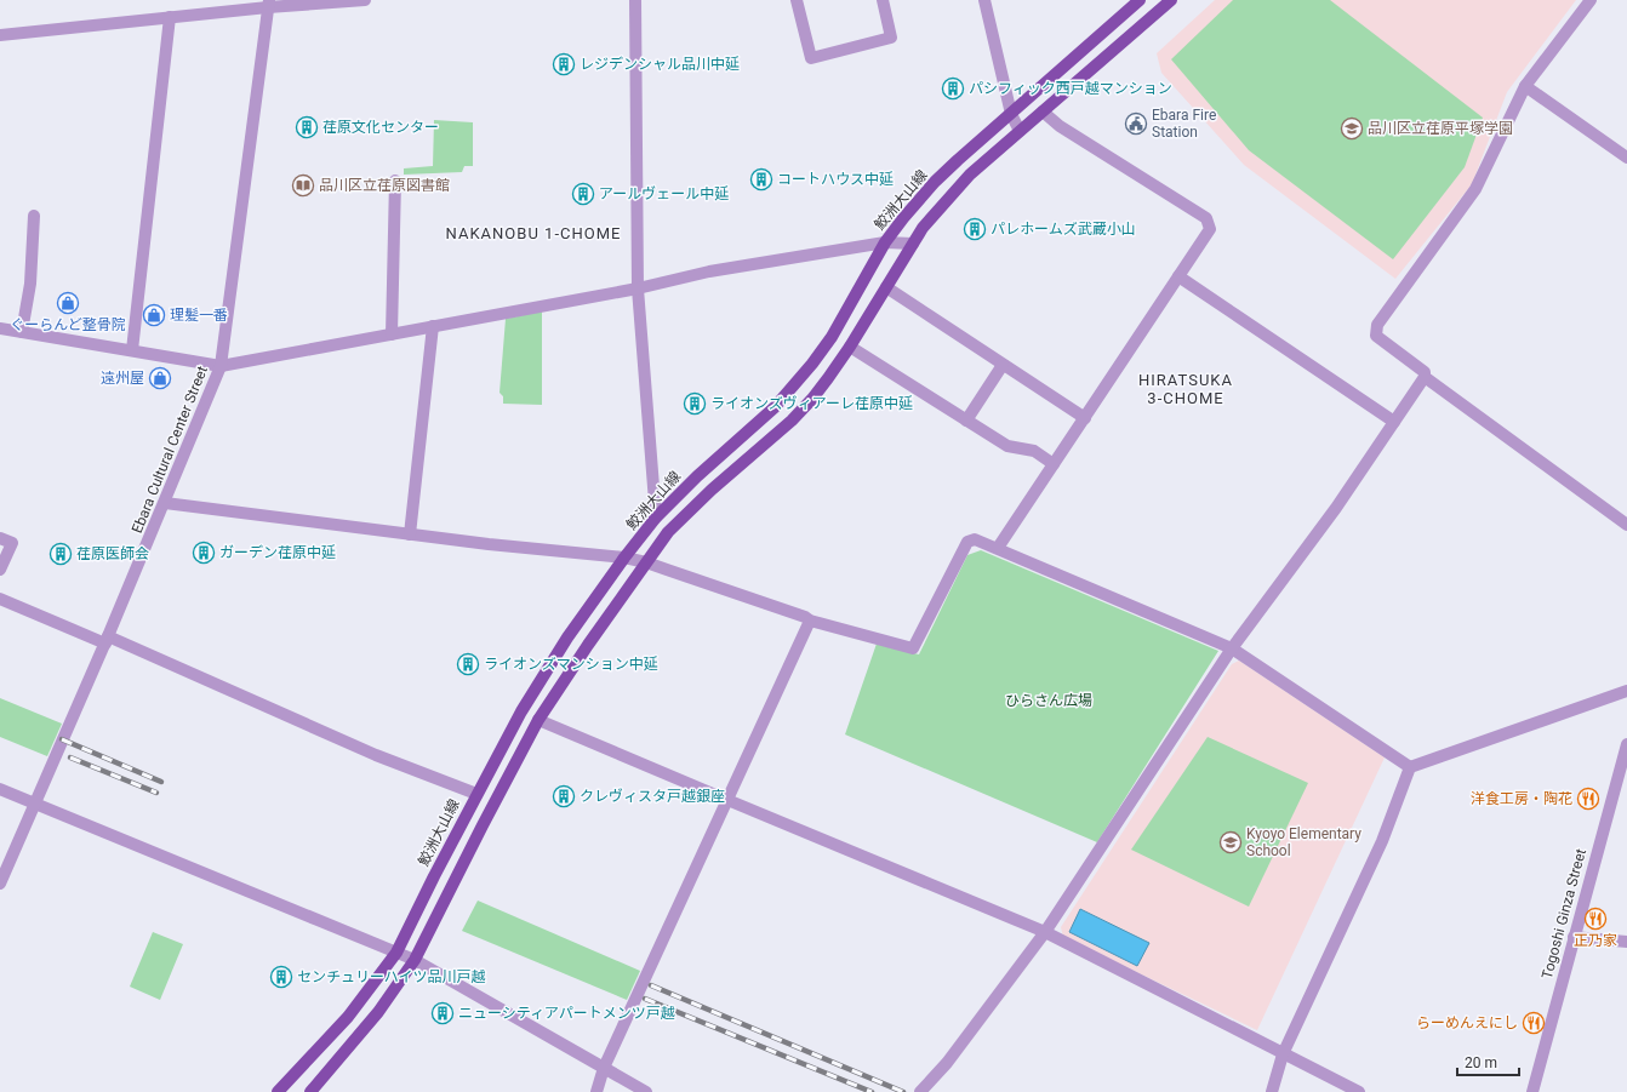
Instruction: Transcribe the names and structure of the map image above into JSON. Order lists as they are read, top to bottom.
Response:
{
  "streets": {
    "main road": ["鮫洲大山線"],
    "street": ["Ebara Cultural Center Street", "Togoshi Ginza Street"]
  },
  "districts": ["NAKANOBU 1-CHOME", "HIRATSUKA 3-CHOME"],
  "parks": ["ひらさん広場"],
  "places": {
    "building": [
      "レジデンシャル品川中延",
      "パシフィック西戸越マンション",
      "荏原文化センター",
      "コートハウス中延",
      "アールヴェール中延",
      "パレホームズ武蔵小山",
      "ライオンズヴィアーレ荏原中延",
      "ガーデン荏原中延",
      "荏原医師会",
      "ライオンズマンション中延",
      "クレヴィスタ戸越銀座",
      "センチュリーハイツ品川戸越",
      "ニューシティアパートメンツ戸越"
    ],
    "public building": ["Ebara Fire Station"],
    "school or university": ["品川区立荏原平塚学園", "Kyoyo Elementary School"],
    "library": ["品川区立荏原図書館"],
    "shop": ["ぐーらんど整骨院", "理髪一番", "遠州屋"],
    "restaurant": ["洋食工房・陶花", "正乃家", "らーめんえにし"]
  },
  "scale_bar": "20 m"
}
